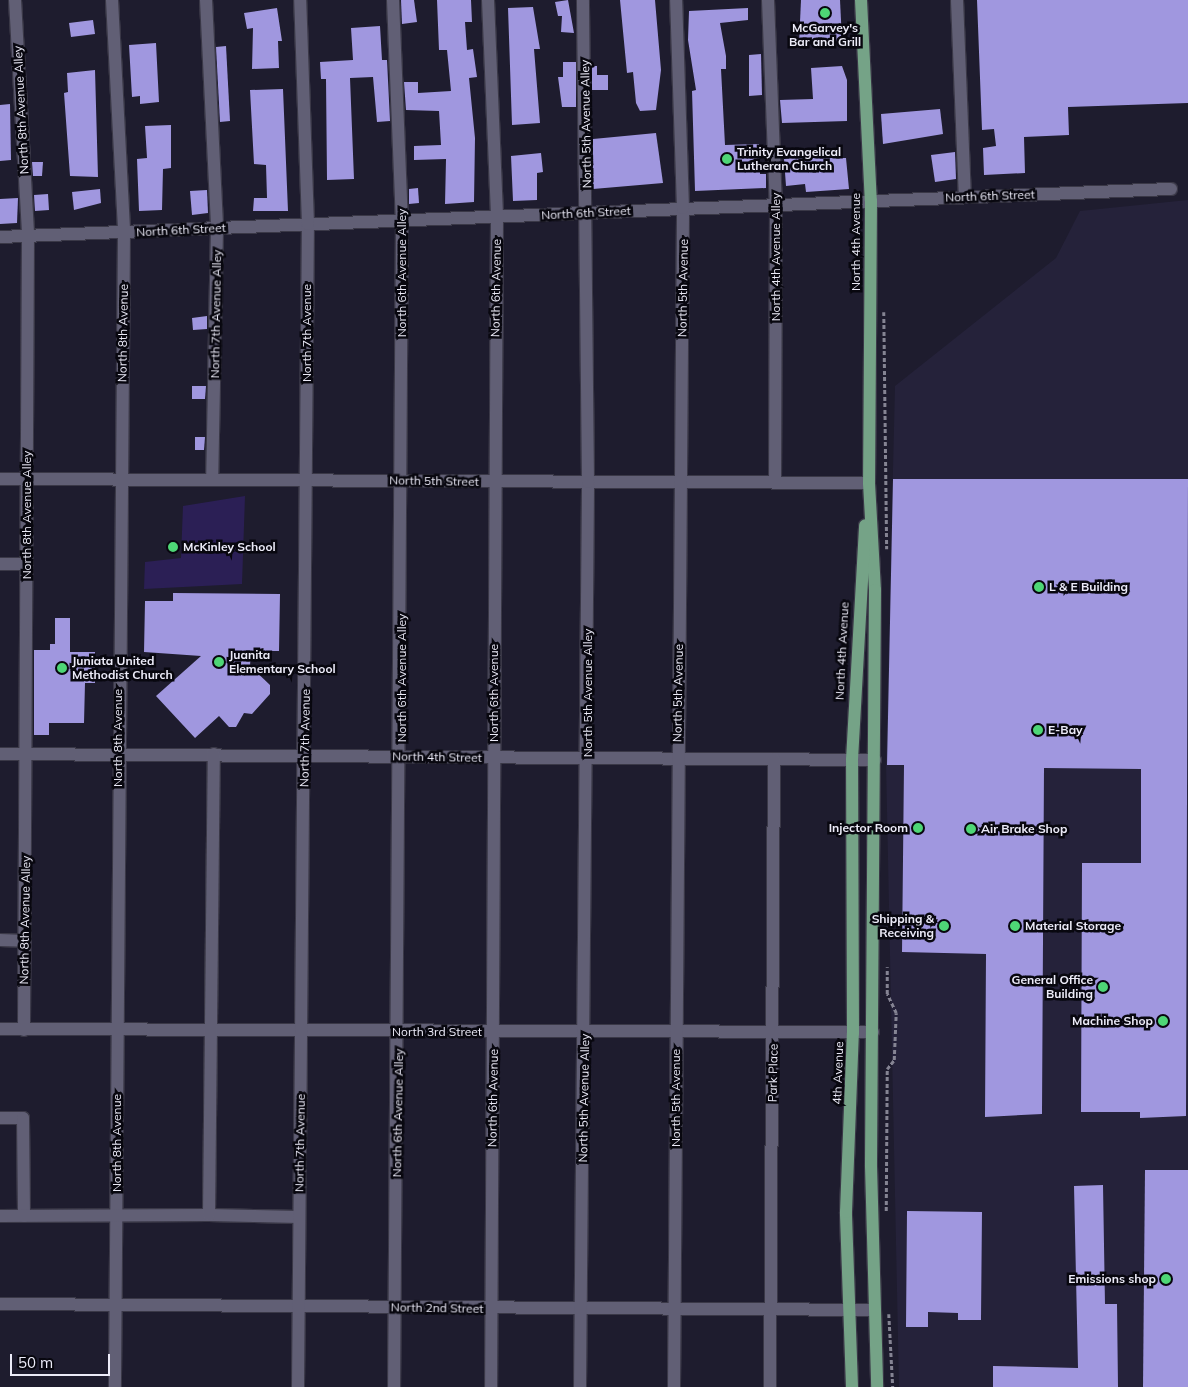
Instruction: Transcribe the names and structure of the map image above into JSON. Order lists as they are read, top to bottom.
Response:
{
  "streets": {
    "main road": ["North 4th Avenue", "4th Avenue"],
    "street": [
      "North 8th Avenue Alley",
      "North 5th Avenue Alley",
      "North 6th Street",
      "North 4th Avenue Alley",
      "North 6th Avenue Alley",
      "North 6th Avenue",
      "North 5th Avenue",
      "North 7th Avenue Alley",
      "North 8th Avenue",
      "North 7th Avenue",
      "North 5th Street",
      "North 4th Street",
      "North 3rd Street",
      "Park Place",
      "North 2nd Street"
    ]
  },
  "crossings": [
    ["North 8th Avenue Alley", "North 6th Street"],
    ["North 8th Avenue Alley", "North 5th Street"],
    ["North 8th Avenue Alley", "North 4th Street"],
    ["North 8th Avenue Alley", "North 3rd Street"],
    ["North 5th Avenue Alley", "North 6th Street"],
    ["North 5th Avenue Alley", "North 5th Street"],
    ["North 5th Avenue Alley", "North 4th Street"],
    ["North 5th Avenue Alley", "North 3rd Street"],
    ["North 5th Avenue Alley", "North 2nd Street"],
    ["North 6th Street", "North 4th Avenue"],
    ["North 6th Street", "North 4th Avenue Alley"],
    ["North 6th Street", "North 6th Avenue Alley"],
    ["North 6th Street", "North 6th Avenue"],
    ["North 6th Street", "North 5th Avenue"],
    ["North 6th Street", "North 7th Avenue Alley"],
    ["North 6th Street", "North 8th Avenue"],
    ["North 6th Street", "North 7th Avenue"],
    ["North 4th Avenue", "North 5th Street"],
    ["North 4th Avenue", "North 4th Street"],
    ["North 4th Avenue", "4th Avenue"],
    ["North 4th Avenue Alley", "North 5th Street"],
    ["North 6th Avenue Alley", "North 5th Street"],
    ["North 6th Avenue Alley", "North 4th Street"],
    ["North 6th Avenue Alley", "North 3rd Street"],
    ["North 6th Avenue Alley", "North 2nd Street"],
    ["North 6th Avenue", "North 5th Street"],
    ["North 6th Avenue", "North 4th Street"],
    ["North 6th Avenue", "North 3rd Street"],
    ["North 6th Avenue", "North 2nd Street"],
    ["North 5th Avenue", "North 5th Street"],
    ["North 5th Avenue", "North 4th Street"],
    ["North 5th Avenue", "North 3rd Street"],
    ["North 5th Avenue", "North 2nd Street"],
    ["North 7th Avenue Alley", "North 5th Street"],
    ["North 8th Avenue", "North 5th Street"],
    ["North 8th Avenue", "North 4th Street"],
    ["North 8th Avenue", "North 3rd Street"],
    ["North 8th Avenue", "North 2nd Street"],
    ["North 7th Avenue", "North 5th Street"],
    ["North 7th Avenue", "North 4th Street"],
    ["North 7th Avenue", "North 3rd Street"],
    ["North 7th Avenue", "North 2nd Street"],
    ["North 4th Street", "Park Place"],
    ["North 4th Street", "4th Avenue"],
    ["North 3rd Street", "Park Place"],
    ["North 3rd Street", "4th Avenue"],
    ["Park Place", "North 2nd Street"],
    ["4th Avenue", "North 2nd Street"]
  ],
  "places": [
    "McGarvey's Bar and Grill",
    "Trinity Evangelical Lutheran Church",
    "McKinley School",
    "L & E Building",
    "Juanita Elementary School",
    "Juniata United Methodist Church",
    "E-Bay",
    "Injector Room",
    "Air Brake Shop",
    "Shipping & Receiving",
    "Material Storage",
    "General Office Building",
    "Machine Shop",
    "Emissions shop"
  ],
  "scale_bar": "50 m"
}
